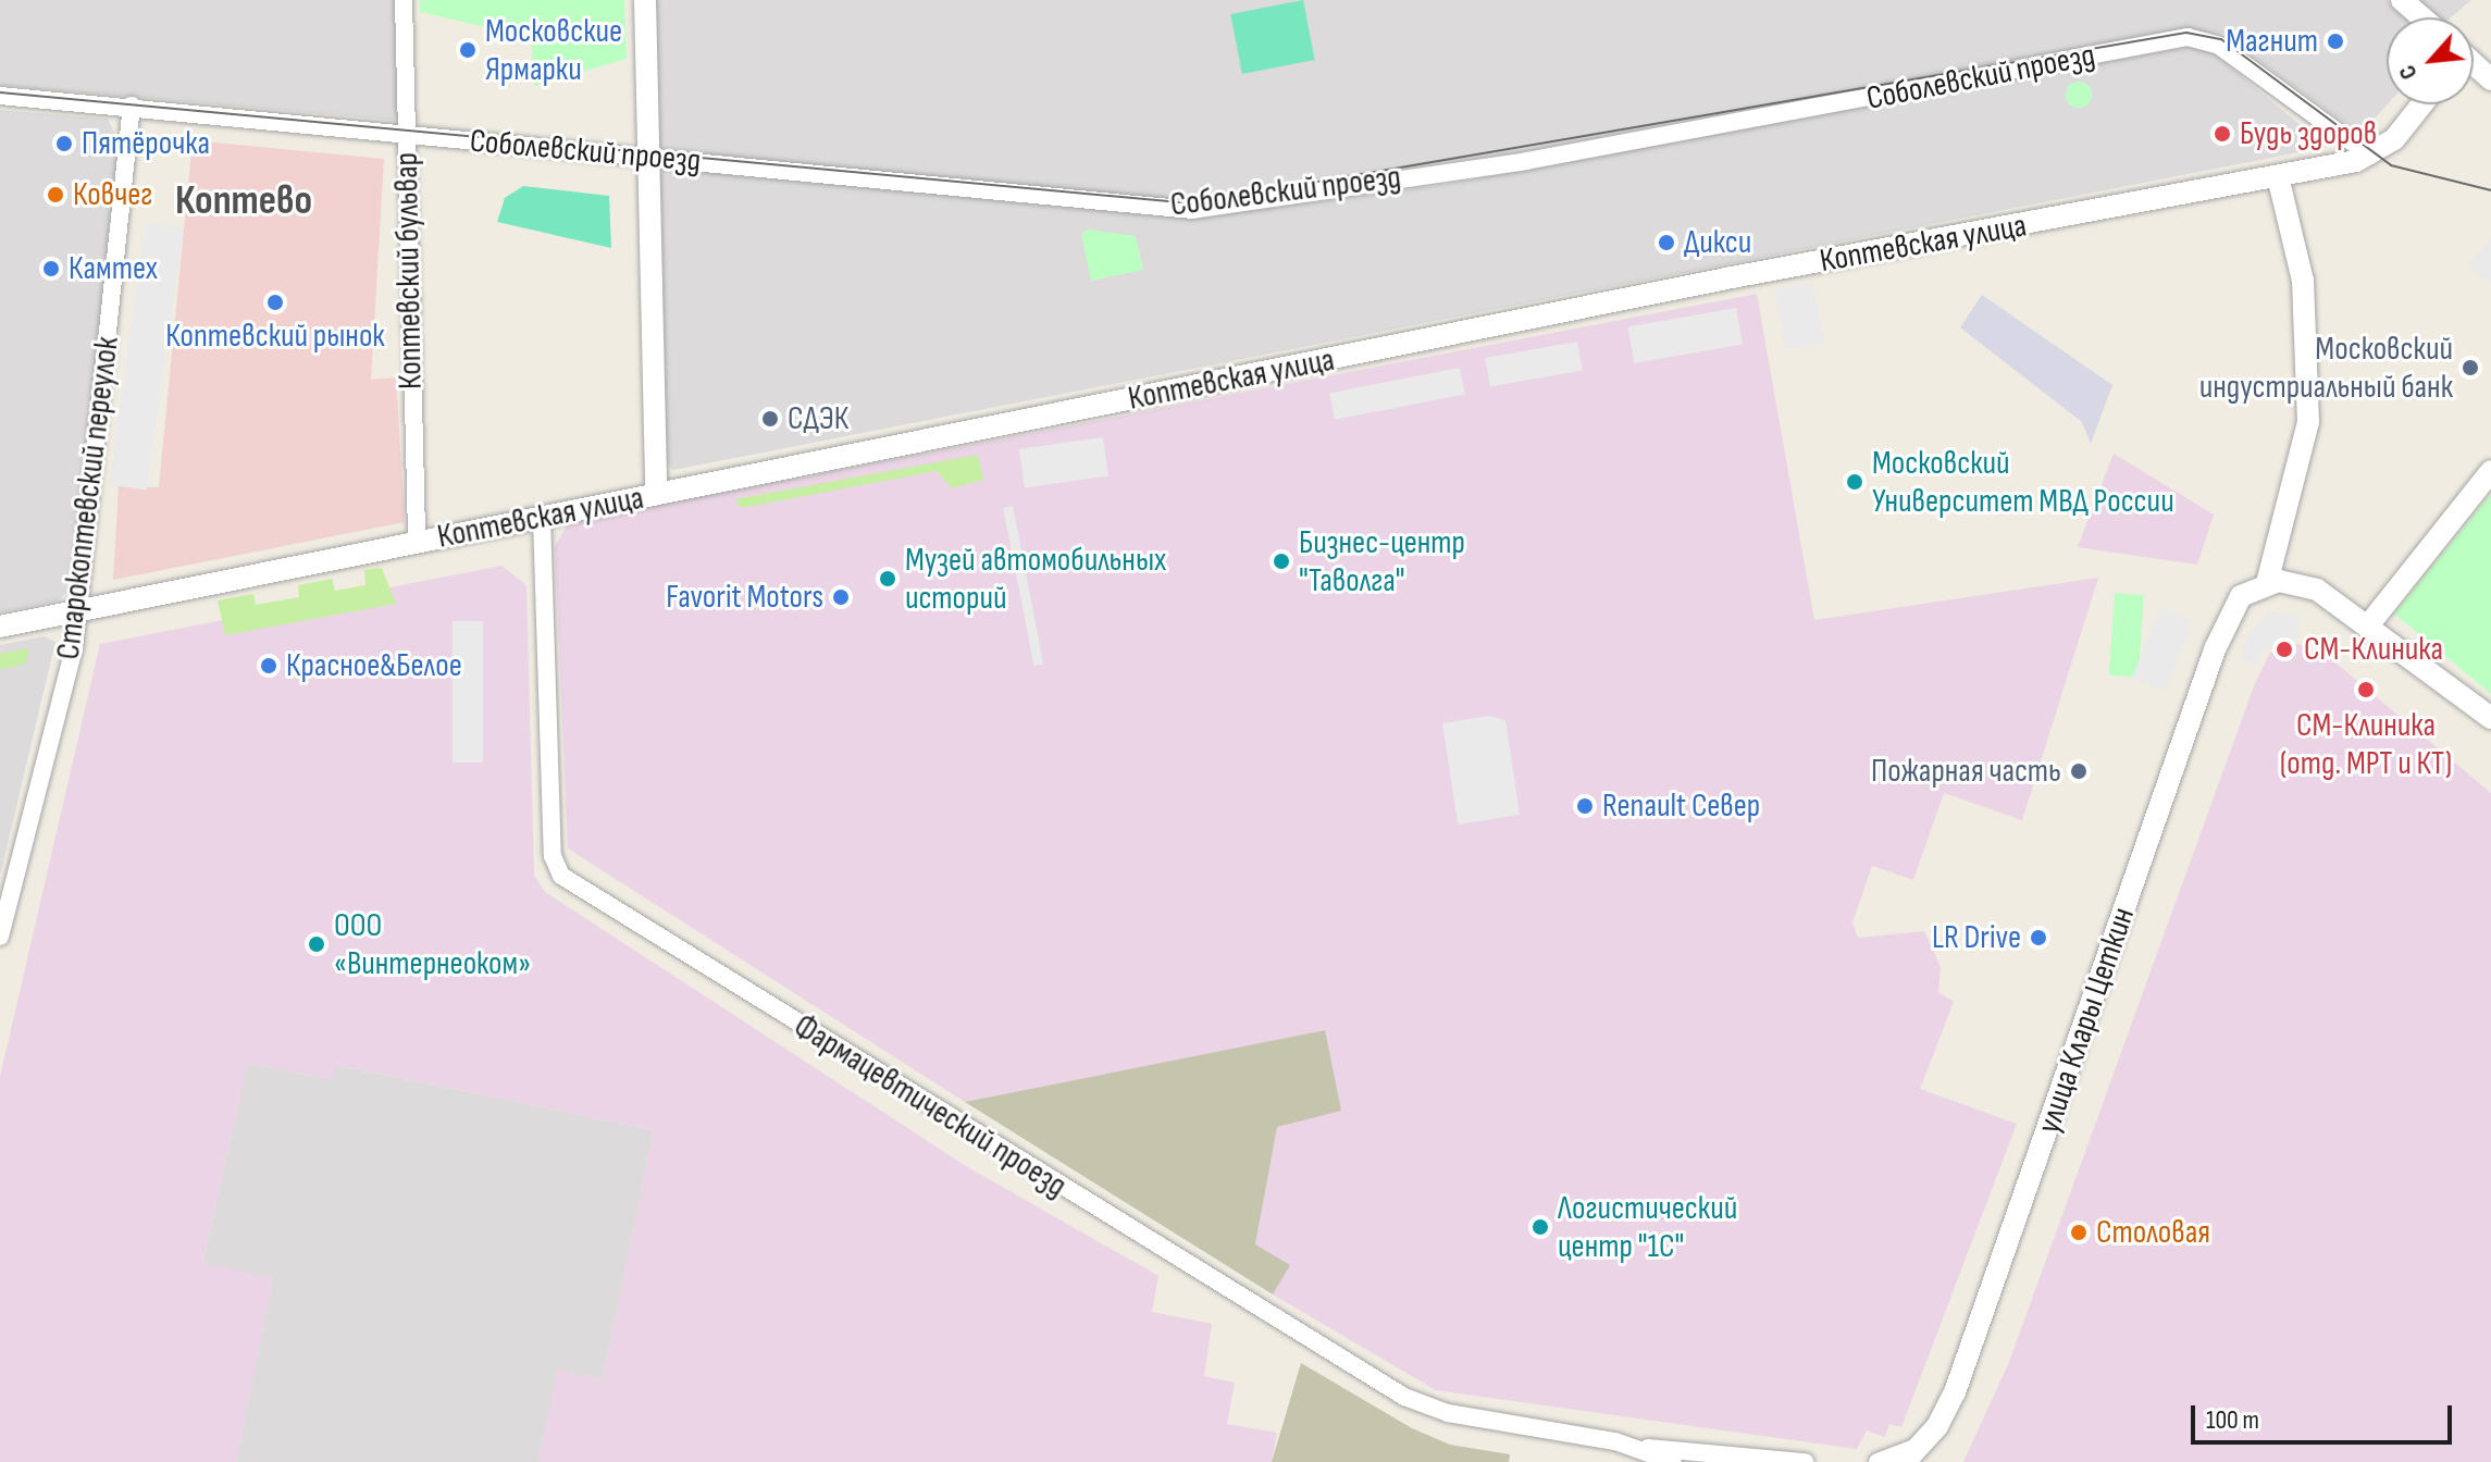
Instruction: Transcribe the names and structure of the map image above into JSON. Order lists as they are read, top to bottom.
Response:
{
  "streets": {
    "street": [
      "Соболевский проезд",
      "Коптевская улица",
      "Коптевский бульвар",
      "Старокоптевский переулок",
      "улица Клары Цеткин",
      "Фармацевтический проезд"
    ]
  },
  "crossings": [
    ["Соболевский проезд", "Коптевская улица"],
    ["Соболевский проезд", "Коптевский бульвар"],
    ["Соболевский проезд", "Старокоптевский переулок"],
    ["Коптевская улица", "Коптевский бульвар"],
    ["Коптевская улица", "Старокоптевский переулок"],
    ["Коптевская улица", "Фармацевтический проезд"]
  ],
  "districts": ["Коптево"],
  "places": [
    "Магнит",
    "Московские Ярмарки",
    "Будь здоров",
    "Пятёрочка",
    "Ковчег",
    "Дикси",
    "Камтех",
    "Коптевский рынок",
    "Московский индустриальный банк",
    "СДЭК",
    "Московский Университет МВД России",
    "Бизнес-центр \"Таволга\"",
    "Музей автомобильных историй",
    "Favorit Motors",
    "СМ-Клиника",
    "Красное&Белое",
    "СМ-Клиника (отд. МРТ и КТ)",
    "Пожарная часть",
    "Renault Север",
    "LR Drive",
    "ООО «Винтернеоком»",
    "Логистический центр \"1С\"",
    "Столовая"
  ],
  "scale_bar": "100 m",
  "north": "bottom left"
}
